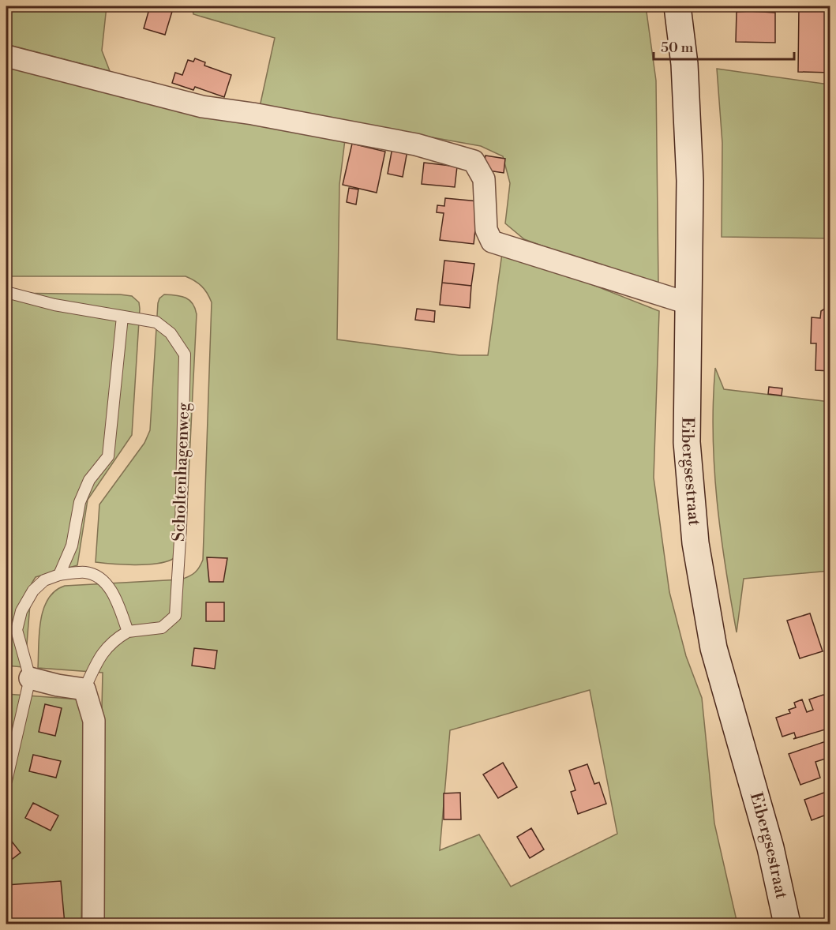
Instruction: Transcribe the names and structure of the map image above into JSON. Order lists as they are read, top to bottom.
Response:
{
  "streets": {
    "main road": ["Eibergsestraat"],
    "lane": ["Scholtenhagenweg"]
  },
  "scale_bar": "50 m"
}
